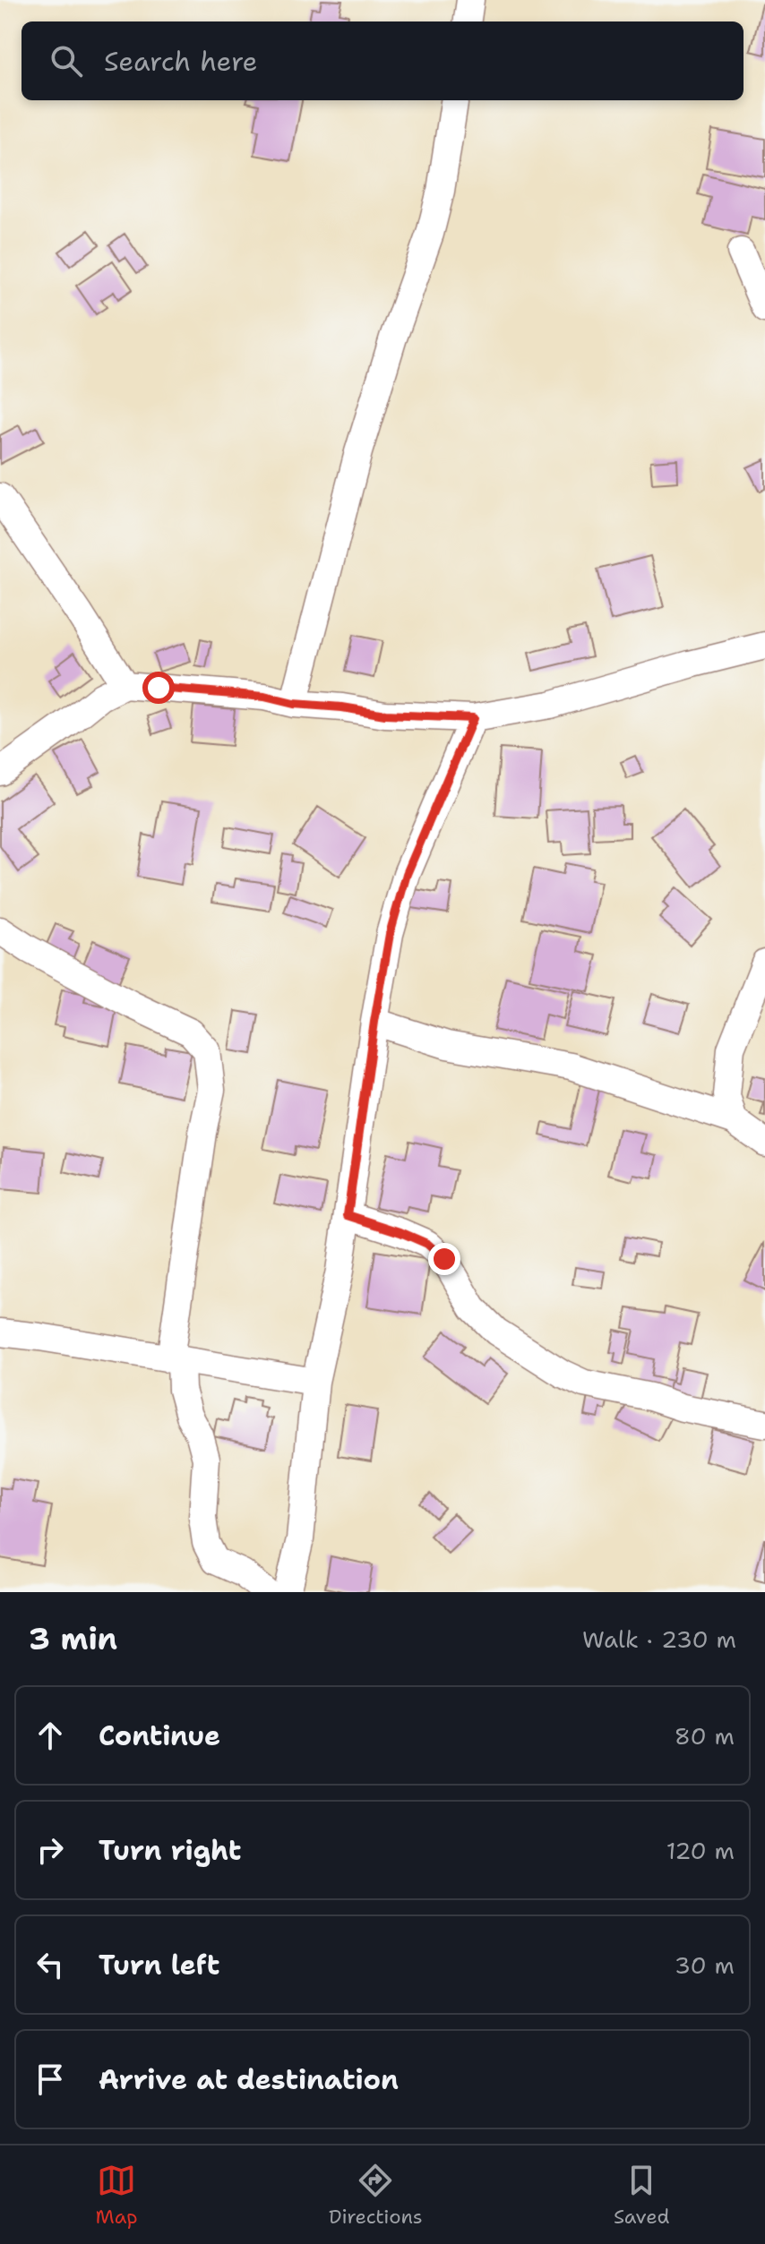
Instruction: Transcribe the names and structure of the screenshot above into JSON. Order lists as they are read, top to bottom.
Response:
{
  "page": {
    "search": "Search here",
    "heading": ["3 min", "Walk · 230 m"],
    "list": [
      ["Continue", "80 m"],
      ["Turn right", "120 m"],
      ["Turn left", "30 m"],
      "Arrive at destination"
    ],
    "nav": ["Map", "Directions", "Saved"]
  }
}
